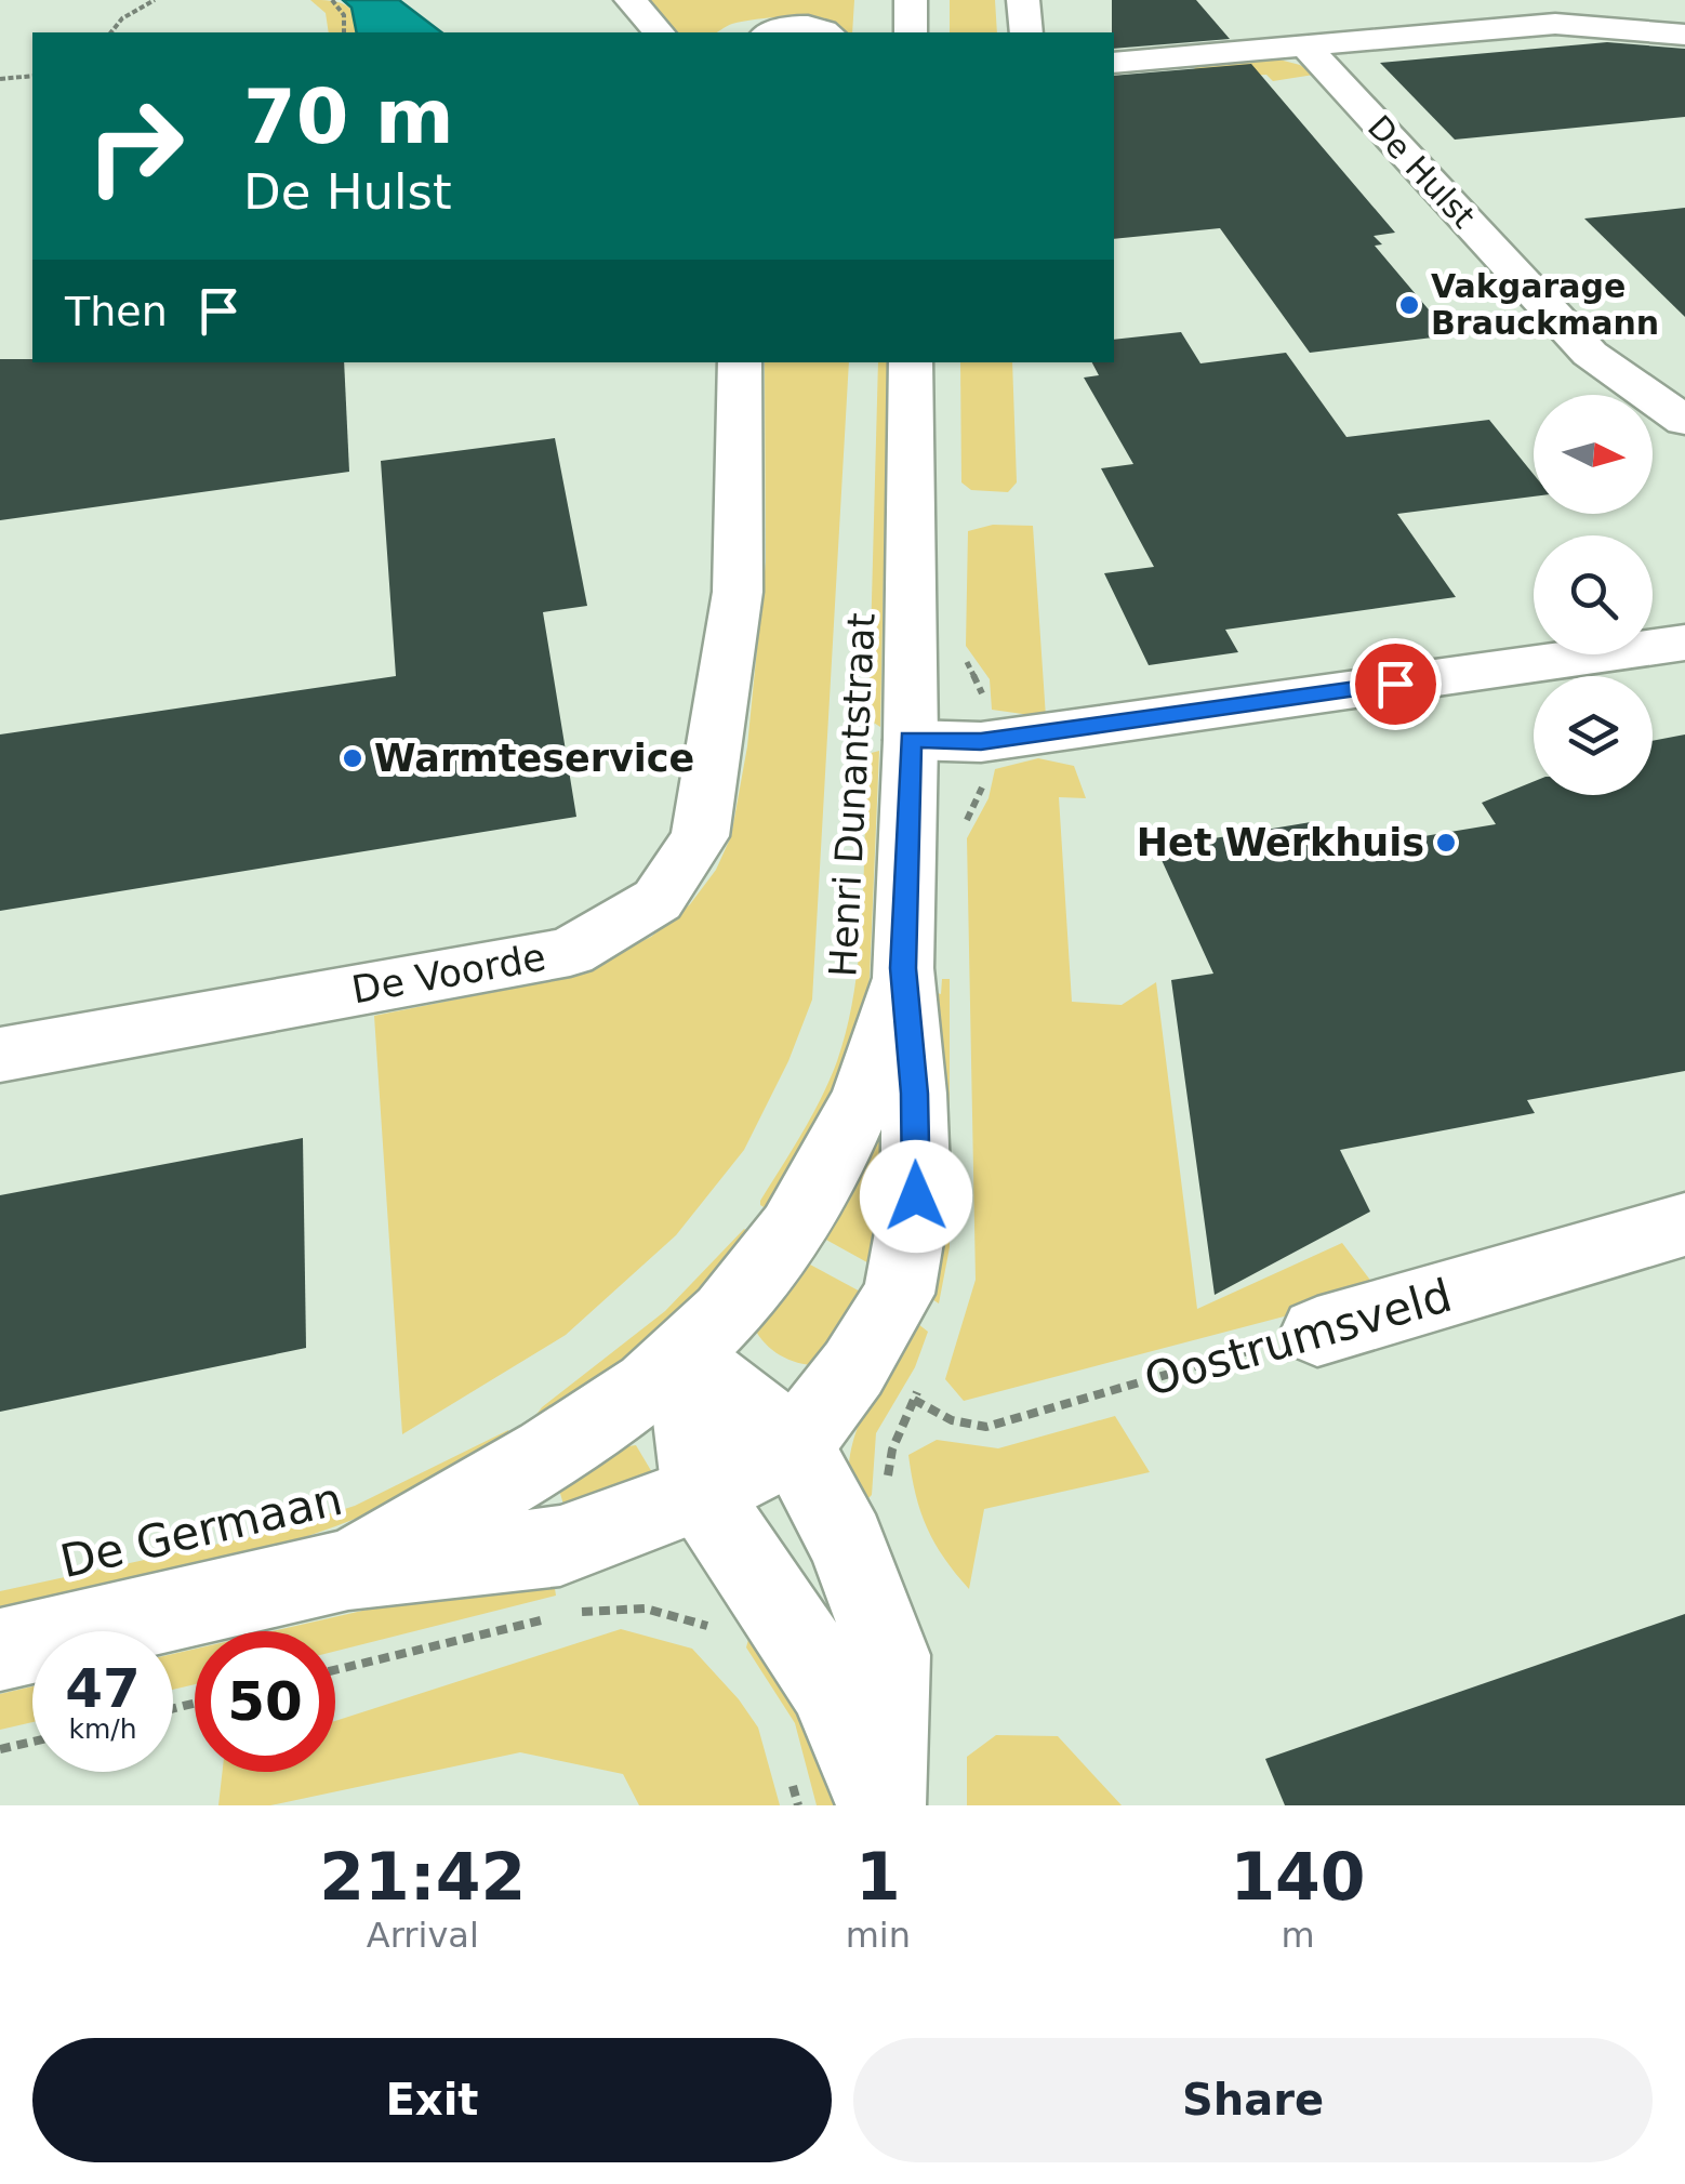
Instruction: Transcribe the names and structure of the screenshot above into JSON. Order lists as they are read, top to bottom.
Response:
{
  "streets": {
    "street": [
      "De Hulst",
      "Henri Dunantstraat",
      "De Voorde",
      "Oostrumsveld",
      "De Germaan"
    ]
  },
  "crossings": [
    ["Henri Dunantstraat", "De Germaan"]
  ],
  "places": ["Vakgarage Brauckmann", "Warmteservice", "Het Werkhuis"],
  "north": "right",
  "page": {
    "turn": ["70 m", "De Hulst"],
    "then": "Then",
    "speed": "47 km/h",
    "limit": "50",
    "eta": [
      "21:42",
      "Arrival",
      "1",
      "min",
      "140",
      "m"
    ],
    "buttons": ["Exit", "Share"]
  }
}
